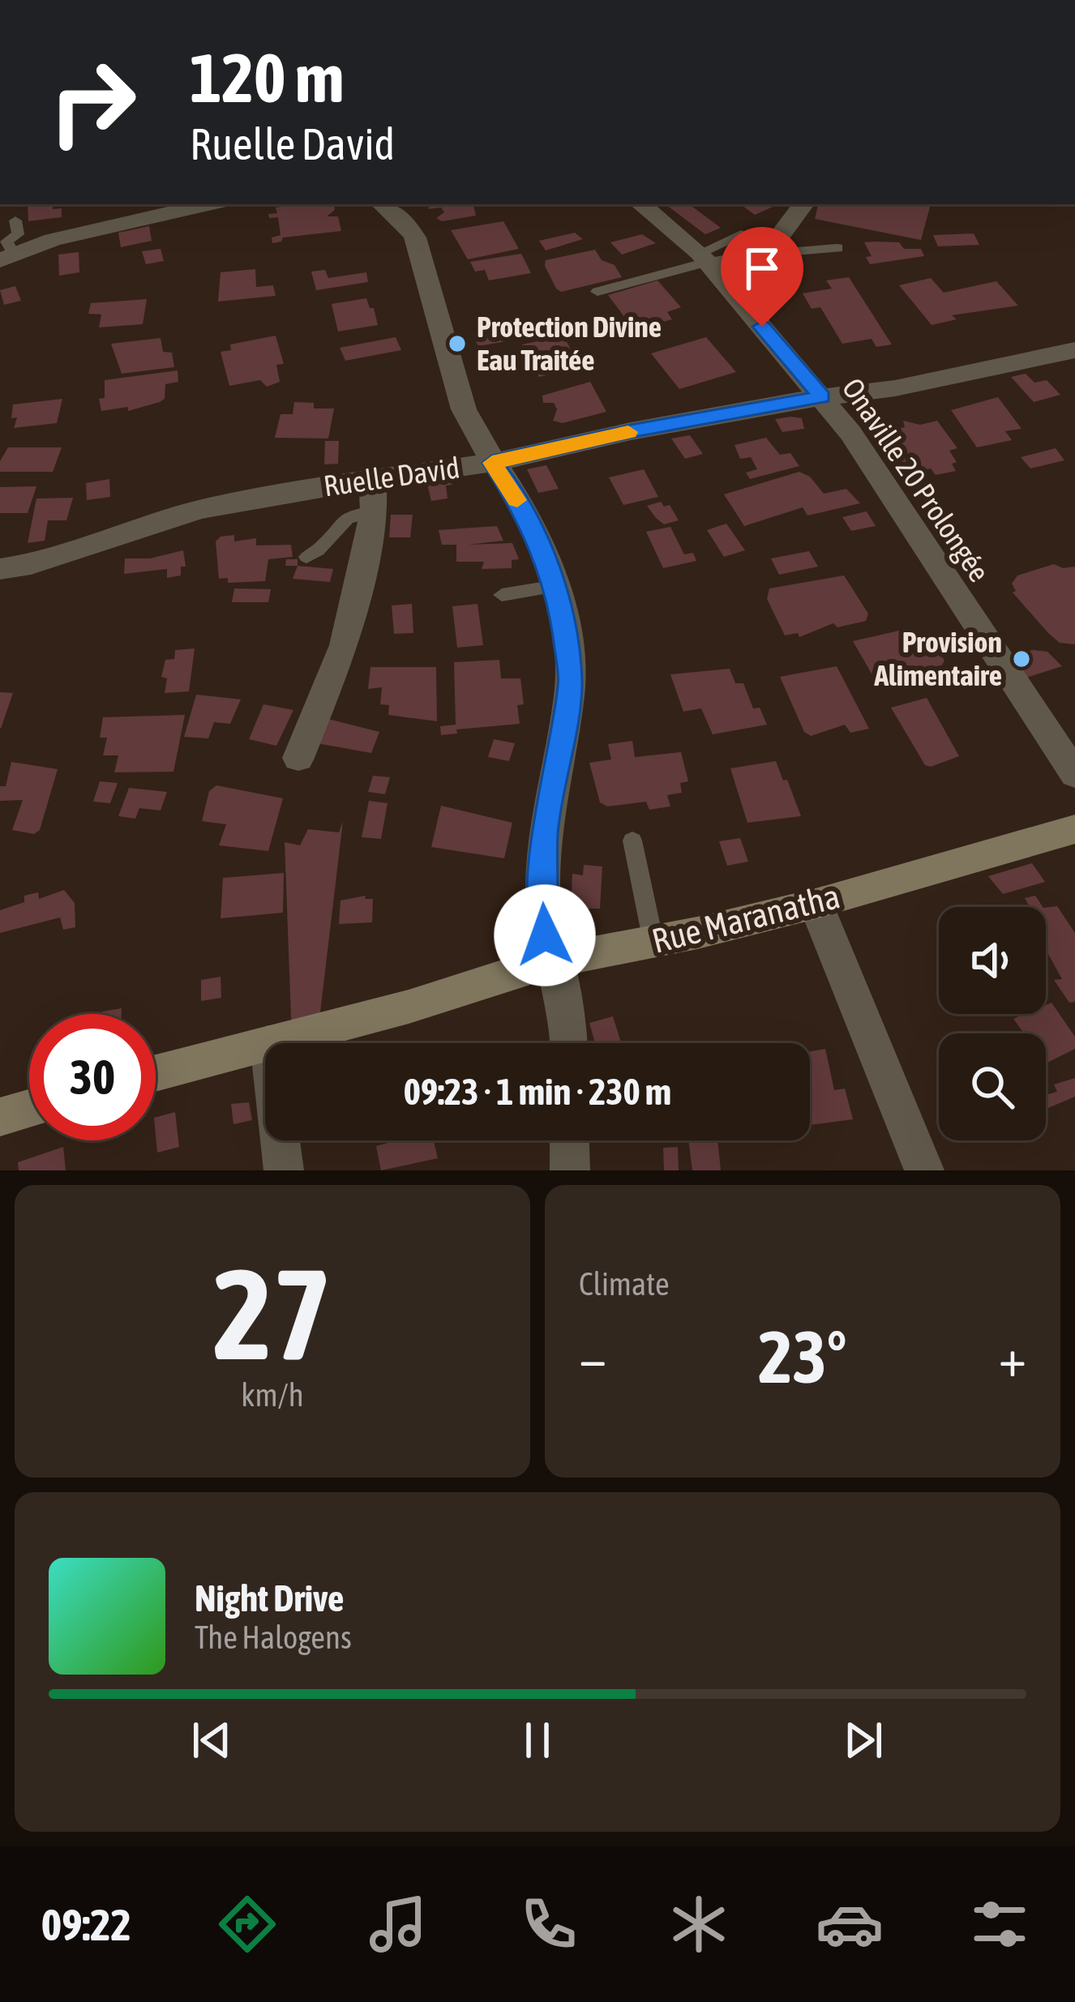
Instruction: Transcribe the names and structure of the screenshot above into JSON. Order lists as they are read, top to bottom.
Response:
{
  "streets": {
    "street": ["Ruelle David", "Onaville 20 Prolongée", "Rue Maranatha"]
  },
  "crossings": [
    ["Ruelle David", "Onaville 20 Prolongée"]
  ],
  "places": ["Protection Divine Eau Traitée", "Provision Alimentaire"],
  "page": {
    "turn": ["120 m", "Ruelle David"],
    "limit": "30",
    "trip": "09:23 · 1 min · 230 m",
    "tile": [
      ["27", "km/h"],
      "Climate"
    ],
    "heat": ["−", "23°", "+"],
    "song": ["Night Drive", "The Halogens"],
    "tabs": "09:22"
  }
}
